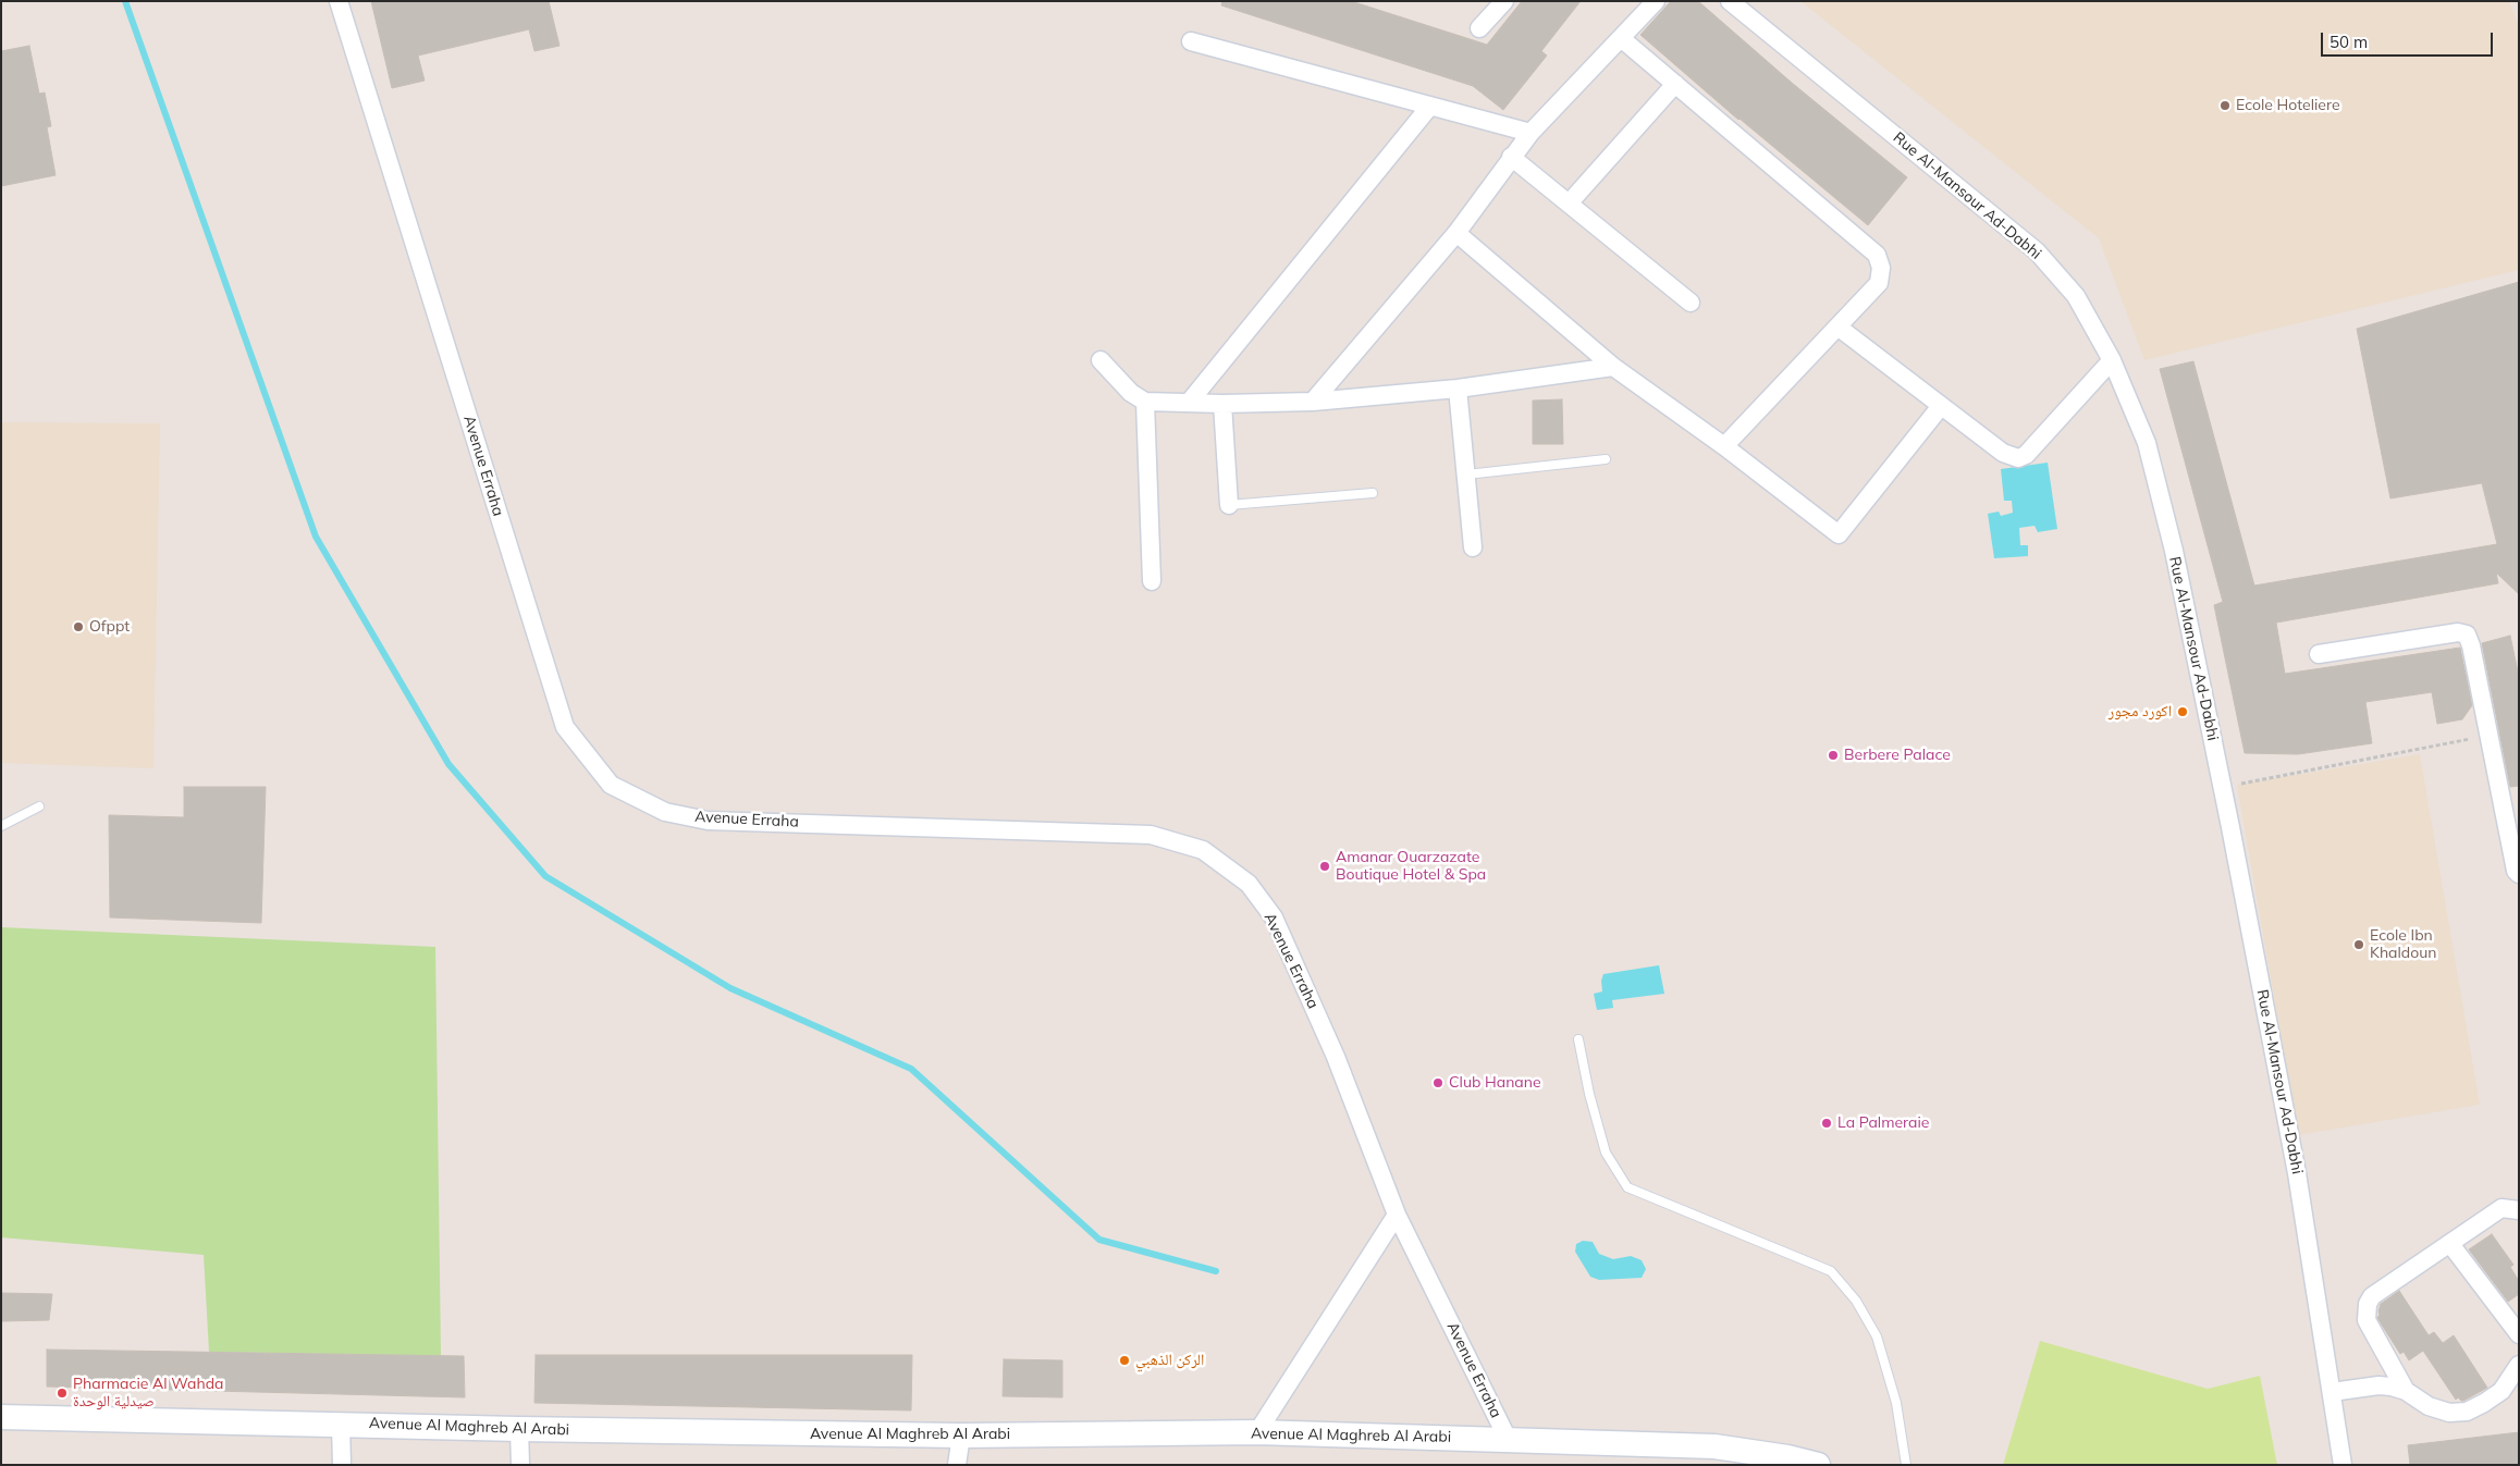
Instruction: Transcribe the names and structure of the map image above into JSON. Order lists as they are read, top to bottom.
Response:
{
  "streets": {
    "main road": ["Avenue Al Maghreb Al Arabi"],
    "street": ["Rue Al-Mansour Ad-Dabhi", "Avenue Erraha"]
  },
  "crossings": [
    ["Avenue Erraha", "Avenue Al Maghreb Al Arabi"]
  ],
  "places": [
    "Ecole Hoteliere",
    "Ofppt",
    "اكورد مجور",
    "Berbere Palace",
    "Amanar Ouarzazate Boutique Hotel & Spa",
    "Ecole Ibn Khaldoun",
    "Club Hanane",
    "La Palmeraie",
    "الركن الذهبي",
    "Pharmacie Al Wahda صيدلية الوحدة"
  ],
  "scale_bar": "50 m"
}
